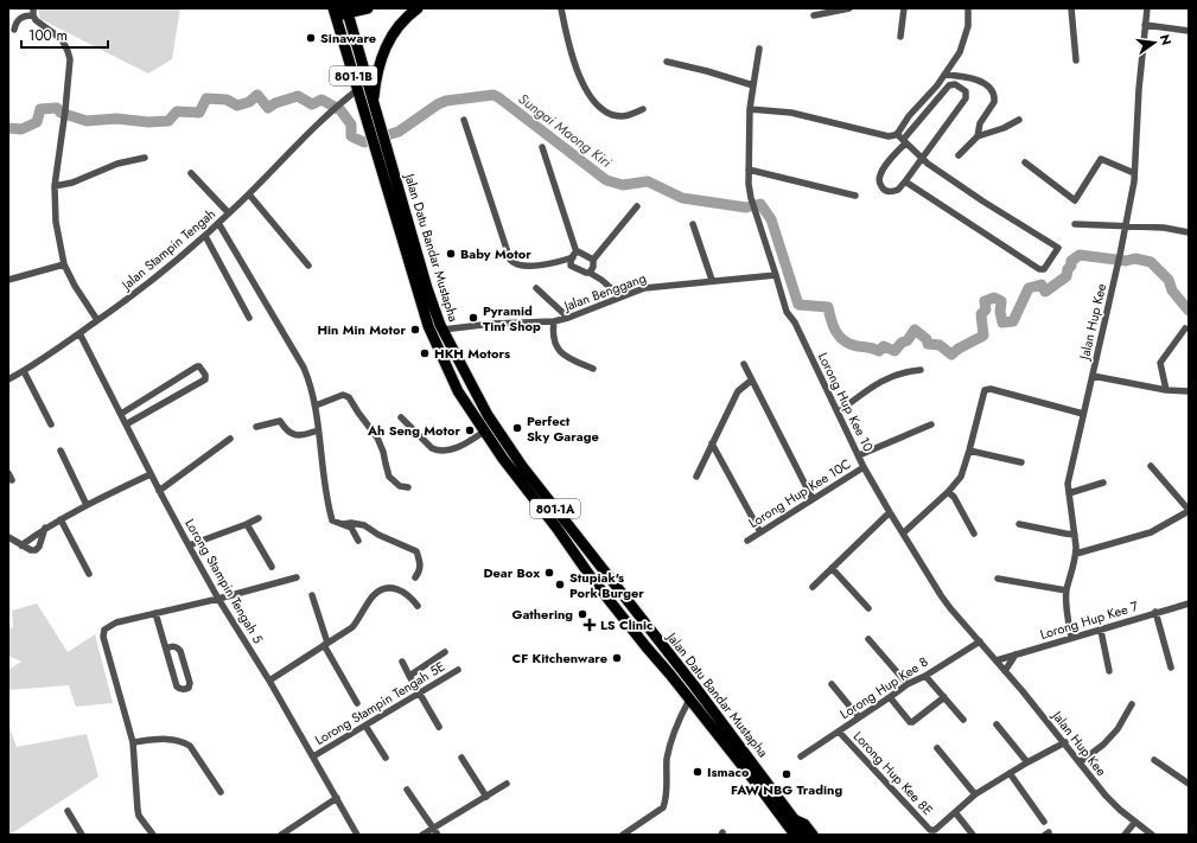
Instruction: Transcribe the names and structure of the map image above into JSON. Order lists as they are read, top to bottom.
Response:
{
  "streets": {
    "main road": ["801-1B", "Jalan Datu Bandar Mustapha", "801-1A"],
    "street": [
      "Jalan Stampin Tengah",
      "Jalan Benggang",
      "Jalan Hup Kee",
      "Lorong Hup Kee 10",
      "Lorong Hup Kee 10C",
      "Lorong Stampin Tengah 5",
      "Lorong Hup Kee 7",
      "Lorong Hup Kee 8",
      "Lorong Stampin Tengah 5E",
      "Lorong Hup Kee 8E"
    ]
  },
  "crossings": [
    ["Jalan Datu Bandar Mustapha", "Jalan Stampin Tengah"],
    ["Jalan Datu Bandar Mustapha", "Jalan Benggang"],
    ["Jalan Stampin Tengah", "Lorong Stampin Tengah 5"],
    ["Jalan Benggang", "Lorong Hup Kee 10"],
    ["Jalan Hup Kee", "Lorong Hup Kee 10"],
    ["Jalan Hup Kee", "Lorong Hup Kee 7"],
    ["Lorong Hup Kee 10", "Lorong Hup Kee 10C"],
    ["Lorong Hup Kee 10", "Lorong Hup Kee 7"],
    ["Lorong Hup Kee 10", "Lorong Hup Kee 8"],
    ["Lorong Stampin Tengah 5", "Lorong Stampin Tengah 5E"],
    ["Lorong Hup Kee 8", "Lorong Hup Kee 8E"]
  ],
  "water": ["Sungai Maong Kiri"],
  "places": {
    "other": [
      "Sinaware",
      "Baby Motor",
      "Pyramid Tint Shop",
      "Hin Min Motor",
      "HKH Motors",
      "Perfect Sky Garage",
      "Ah Seng Motor",
      "Dear Box",
      "Stupiak's Pork Burger",
      "Gathering",
      "CF Kitchenware",
      "Ismaco",
      "FAW NBG Trading"
    ],
    "health": ["LS Clinic"]
  },
  "scale_bar": "100 m",
  "north": "right"
}
